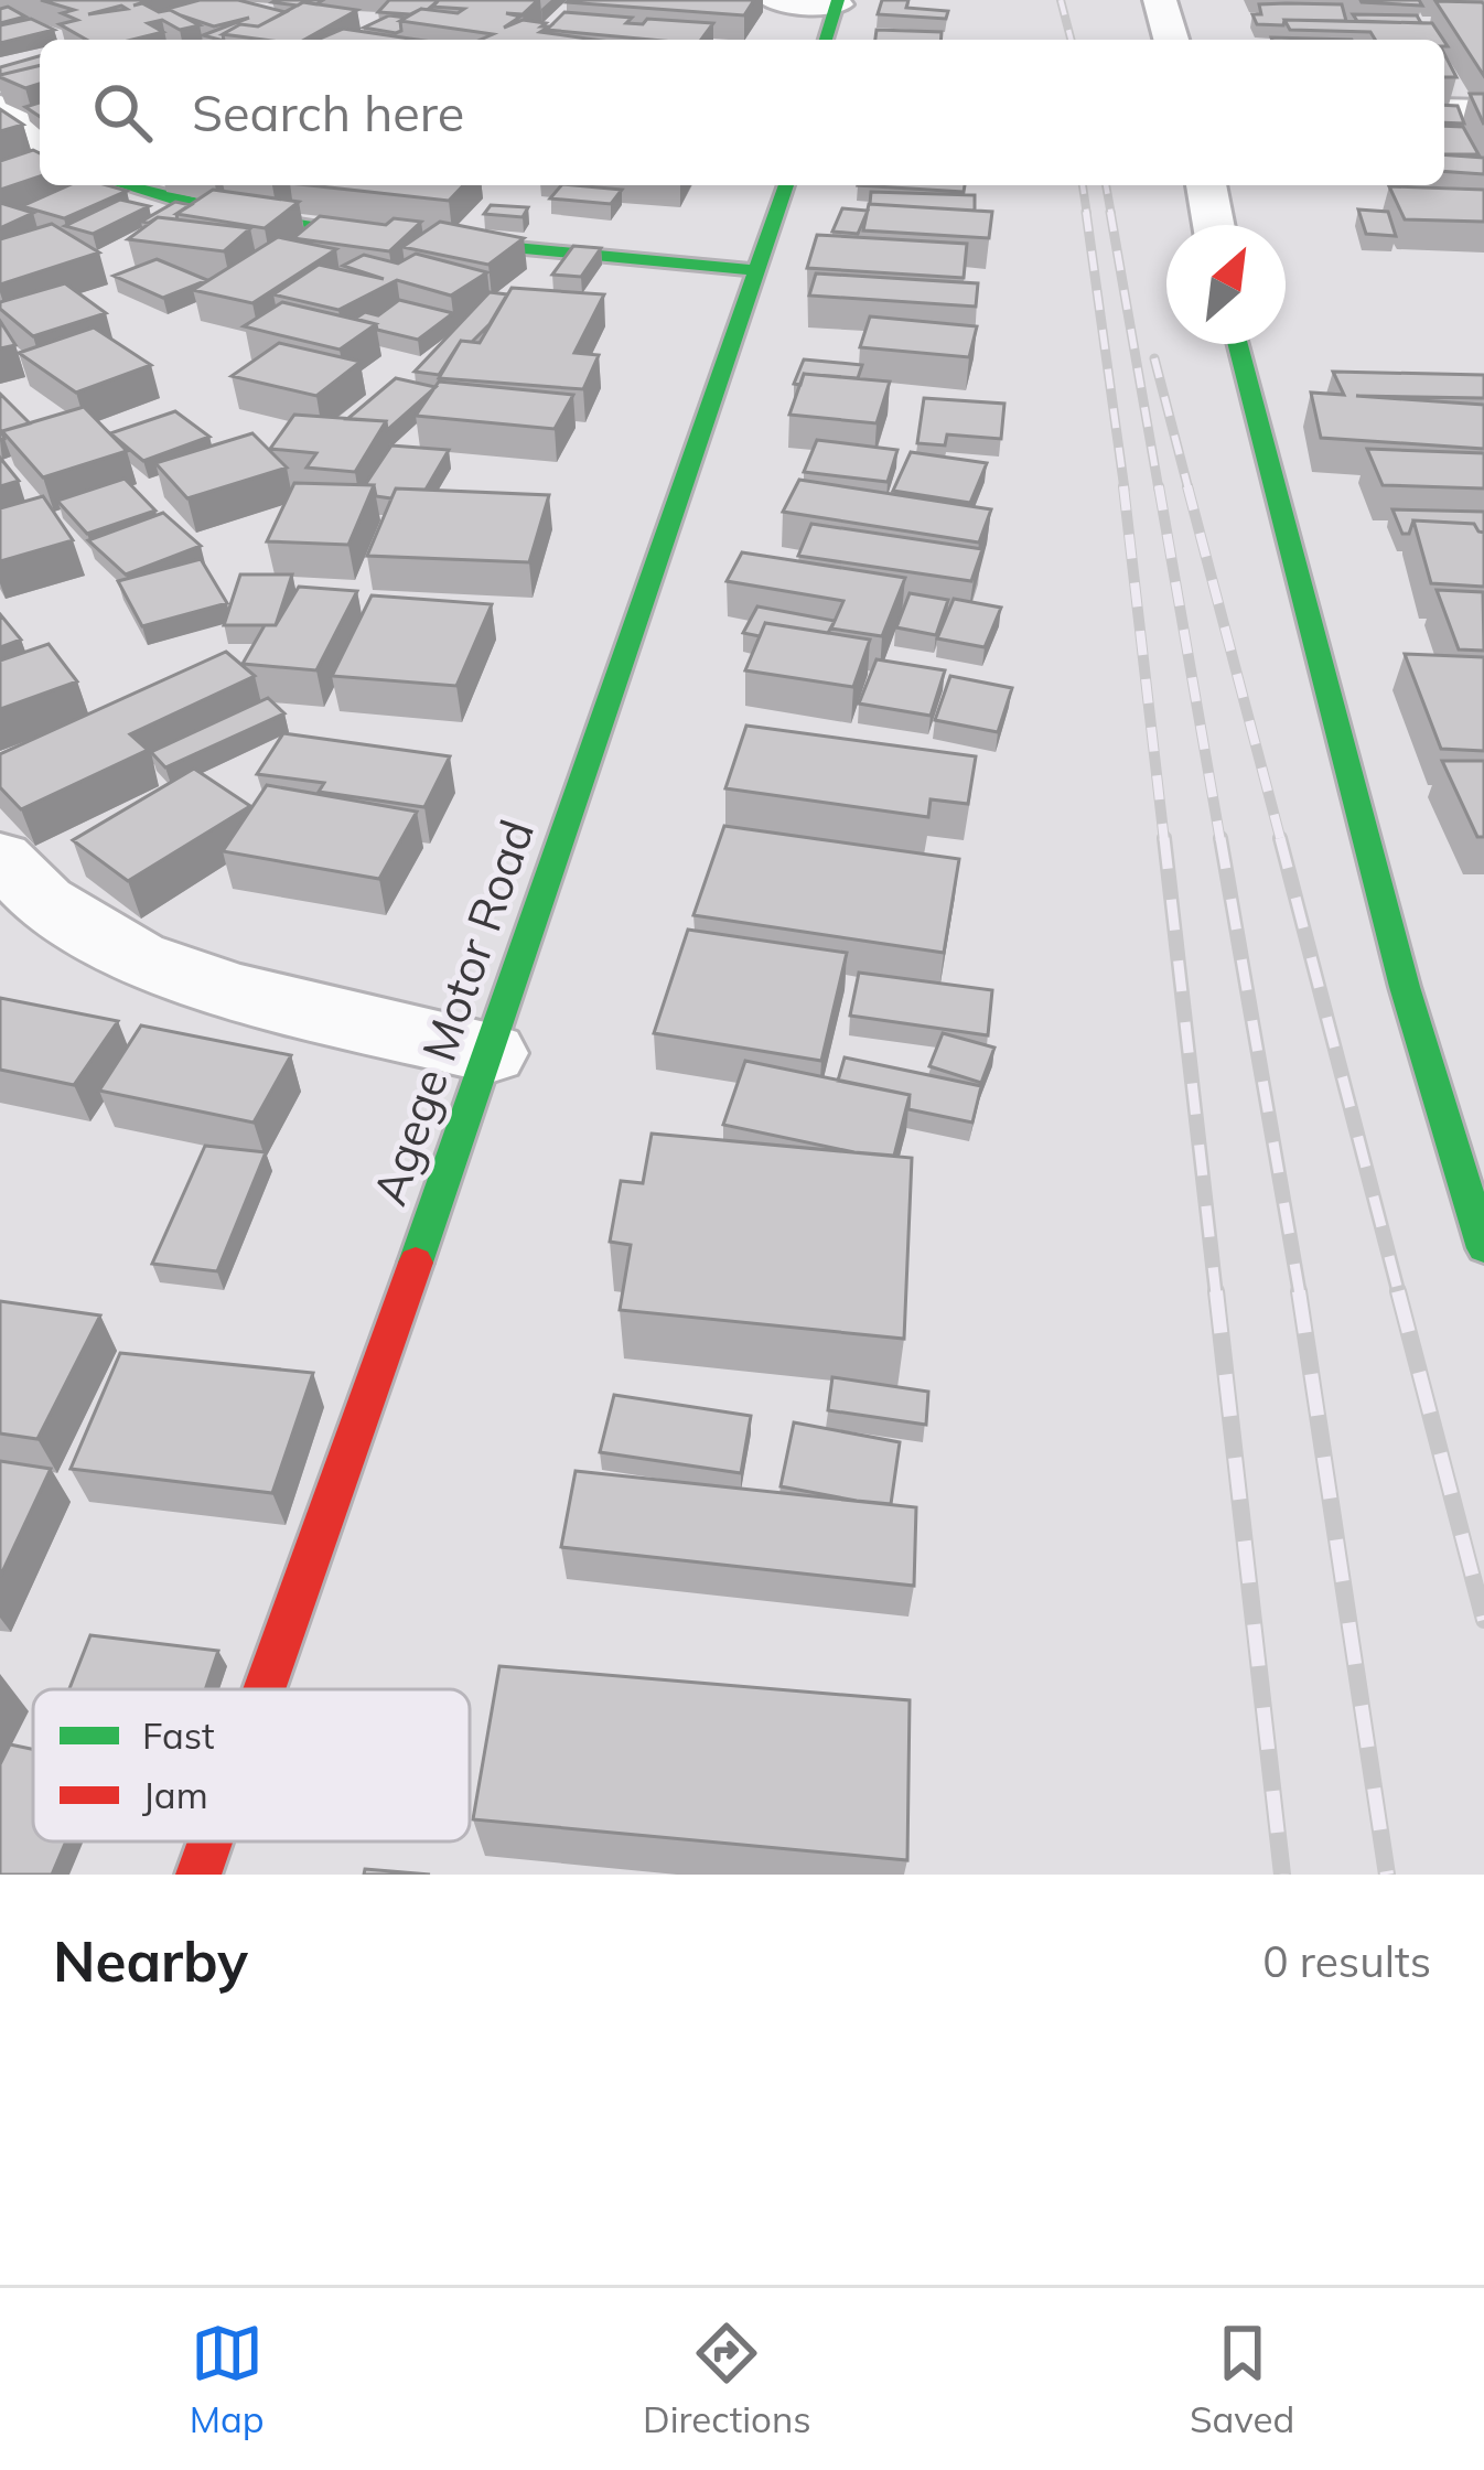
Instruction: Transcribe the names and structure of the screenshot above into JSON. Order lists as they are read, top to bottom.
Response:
{
  "streets": {
    "main road": ["Agege Motor Road"]
  },
  "legend": ["Fast", "Jam"],
  "north": "top right",
  "page": {
    "search": "Search here",
    "heading": ["Nearby", "0 results"],
    "nav": ["Map", "Directions", "Saved"]
  }
}
